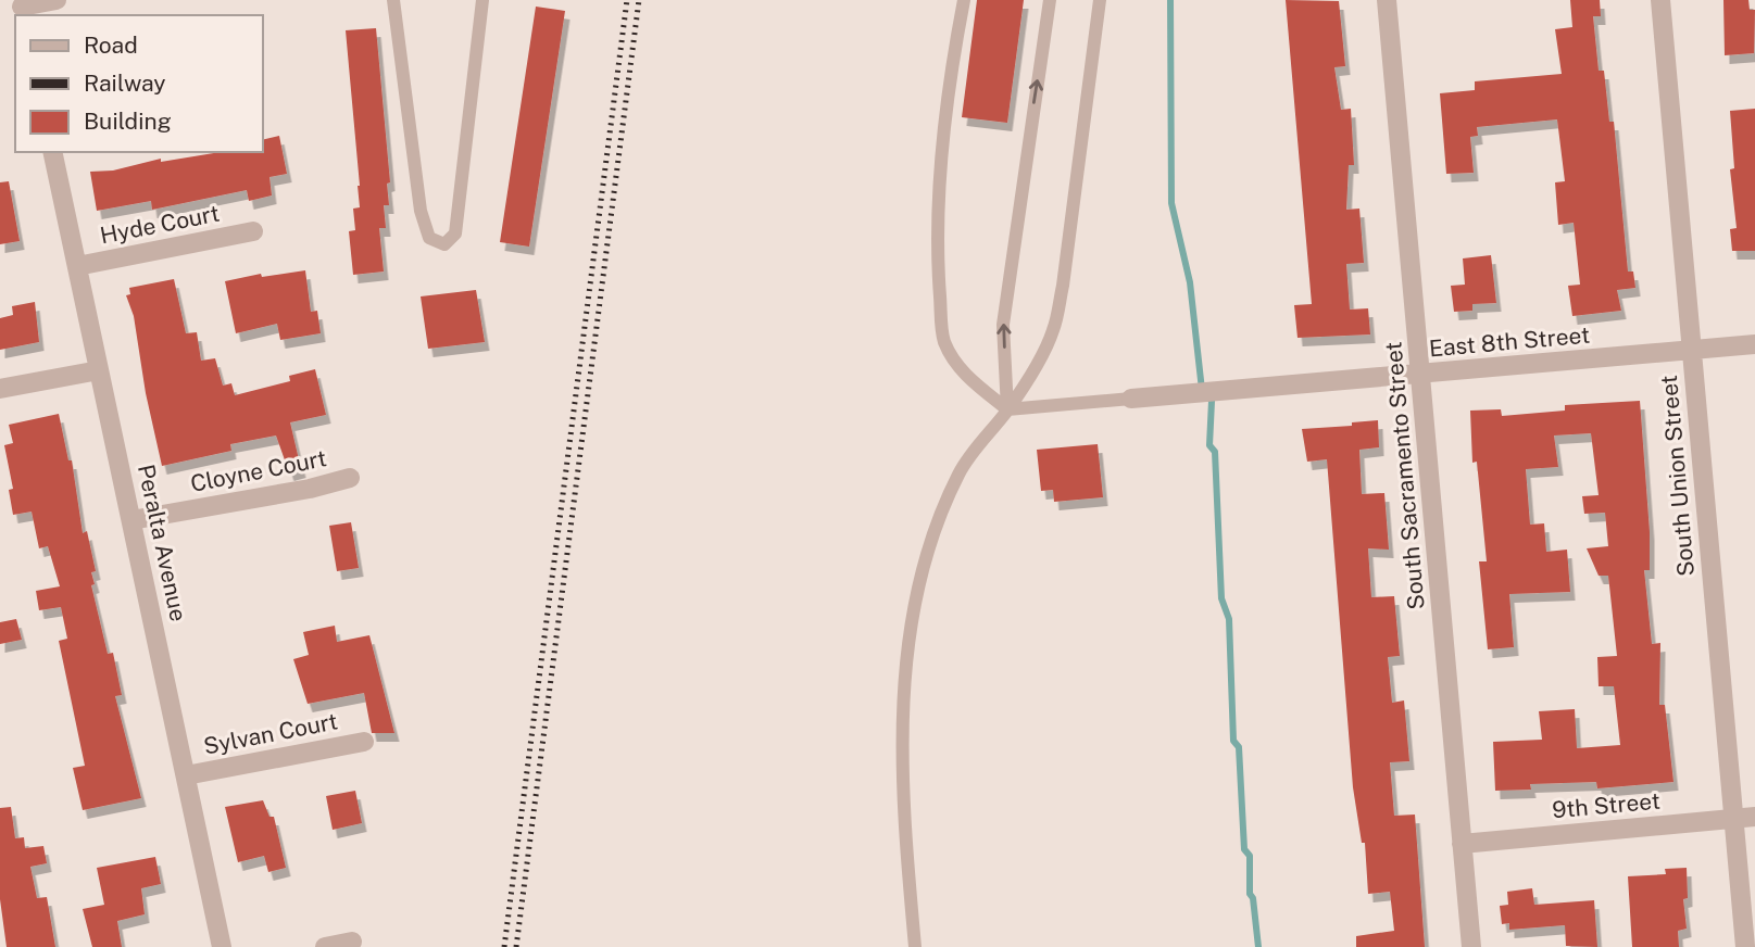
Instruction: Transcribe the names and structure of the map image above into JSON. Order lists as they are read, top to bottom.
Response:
{
  "streets": {
    "street": [
      "Hyde Court",
      "East 8th Street",
      "Cloyne Court",
      "South Sacramento Street",
      "South Union Street",
      "Peralta Avenue",
      "Sylvan Court",
      "9th Street"
    ]
  },
  "crossings": [
    ["Hyde Court", "Peralta Avenue"],
    ["East 8th Street", "South Sacramento Street"],
    ["East 8th Street", "South Union Street"],
    ["Cloyne Court", "Peralta Avenue"],
    ["South Sacramento Street", "9th Street"],
    ["South Union Street", "9th Street"],
    ["Peralta Avenue", "Sylvan Court"]
  ],
  "legend": ["Road", "Railway", "Building"]
}
